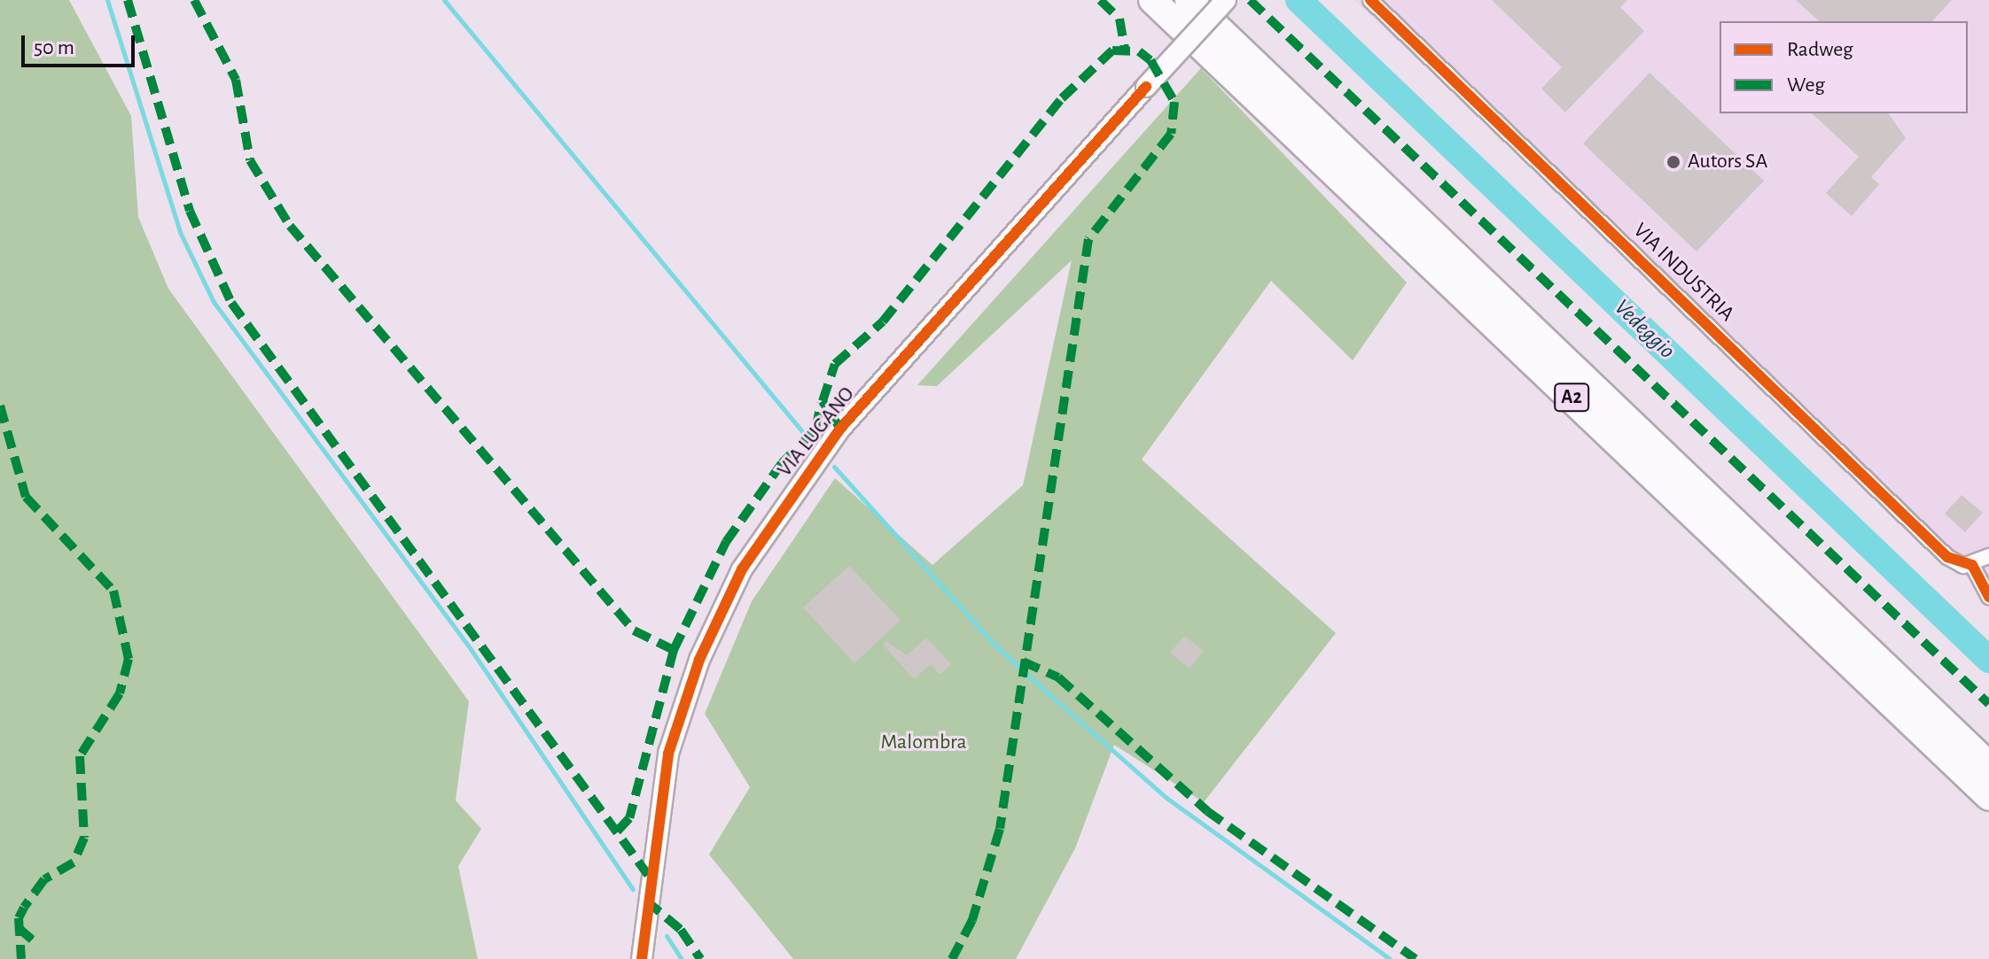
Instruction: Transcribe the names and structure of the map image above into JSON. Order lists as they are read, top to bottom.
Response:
{
  "streets": {
    "highway": ["A2"],
    "main road": ["VIA LUGANO"],
    "street": ["VIA INDUSTRIA"]
  },
  "water": ["Vedeggio"],
  "parks": ["Malombra"],
  "places": ["Autors SA"],
  "legend": ["Radweg", "Weg"],
  "scale_bar": "50 m"
}
